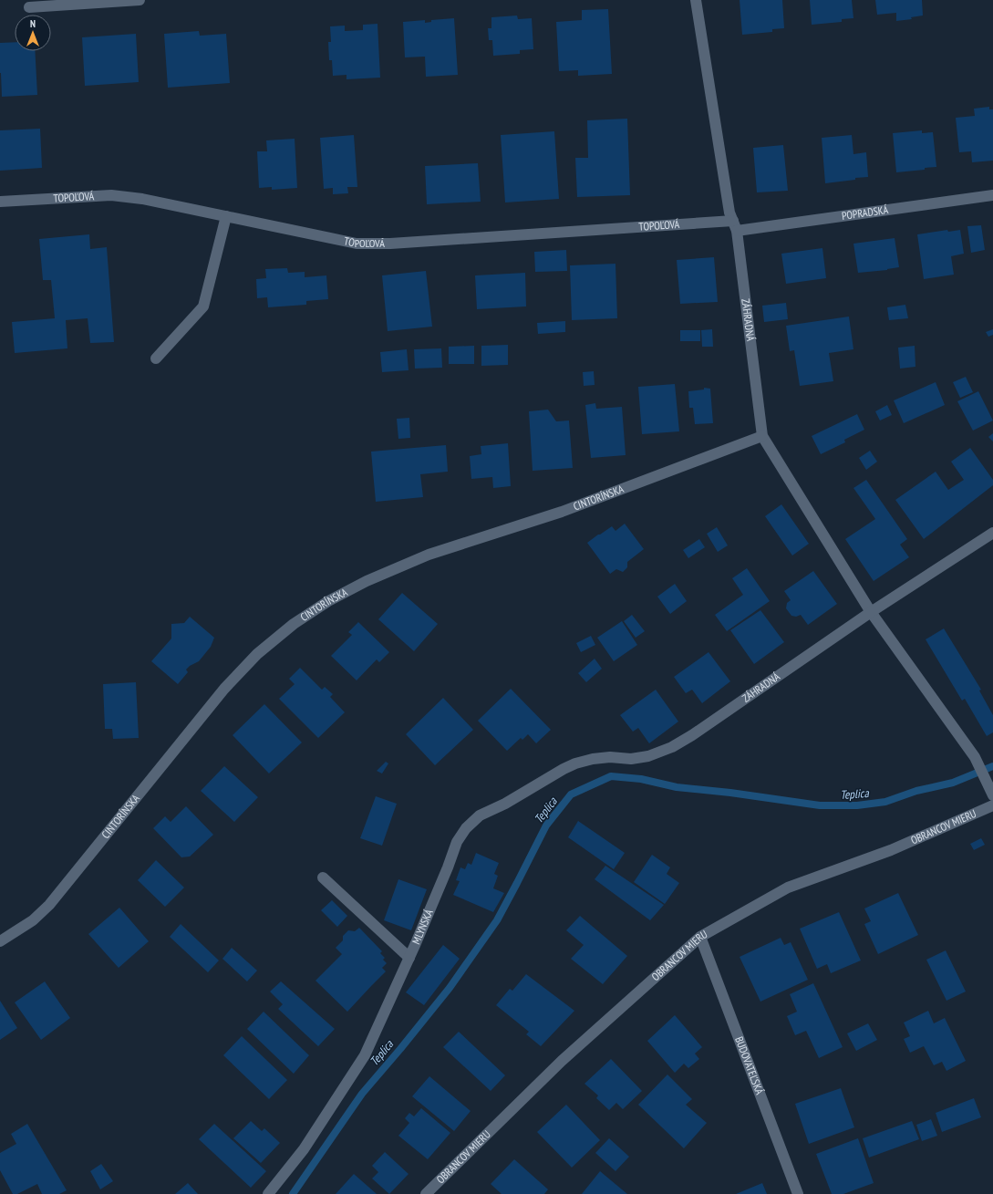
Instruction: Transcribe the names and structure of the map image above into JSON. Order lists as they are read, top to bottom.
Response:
{
  "streets": {
    "street": [
      "TOPOĽOVÁ",
      "POPRADSKÁ",
      "ZÁHRADNÁ",
      "CINTORÍNSKA",
      "OBRANCOV MIERU",
      "MLYNSKÁ",
      "BUDOVATEĽSKÁ"
    ]
  },
  "crossings": [
    ["TOPOĽOVÁ", "ZÁHRADNÁ"],
    ["POPRADSKÁ", "ZÁHRADNÁ"],
    ["ZÁHRADNÁ", "CINTORÍNSKA"],
    ["ZÁHRADNÁ", "MLYNSKÁ"],
    ["OBRANCOV MIERU", "BUDOVATEĽSKÁ"]
  ],
  "water": ["Teplica"],
  "north": "top"
}
